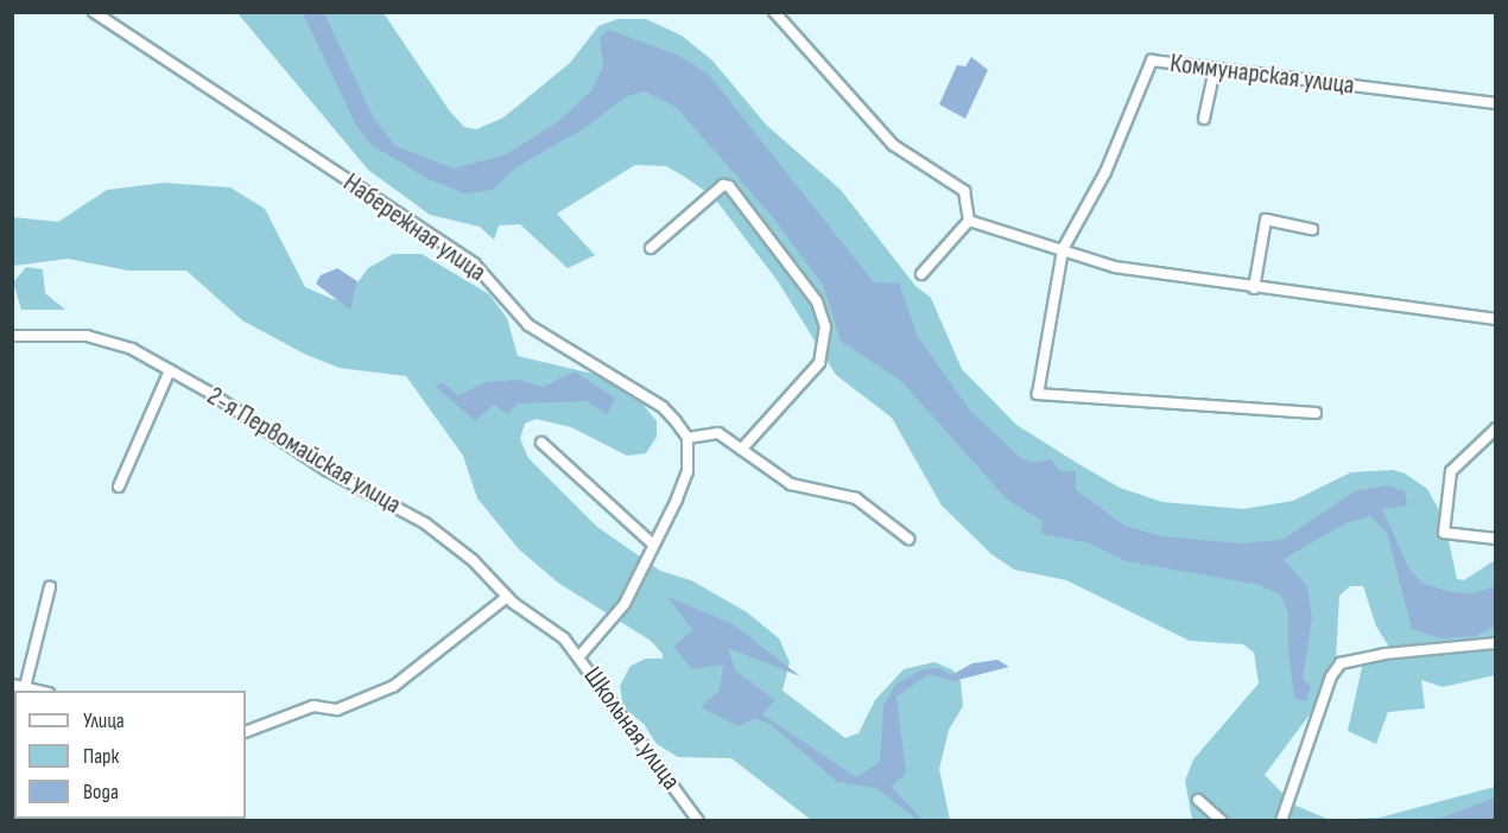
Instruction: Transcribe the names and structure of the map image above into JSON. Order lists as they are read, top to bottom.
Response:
{
  "streets": {
    "street": [
      "Коммунарская улица",
      "Набережная улица",
      "2-я Первомайская улица",
      "Школьная улица"
    ]
  },
  "crossings": [
    ["2-я Первомайская улица", "Школьная улица"]
  ],
  "legend": ["Улица", "Парк", "Вода"]
}
